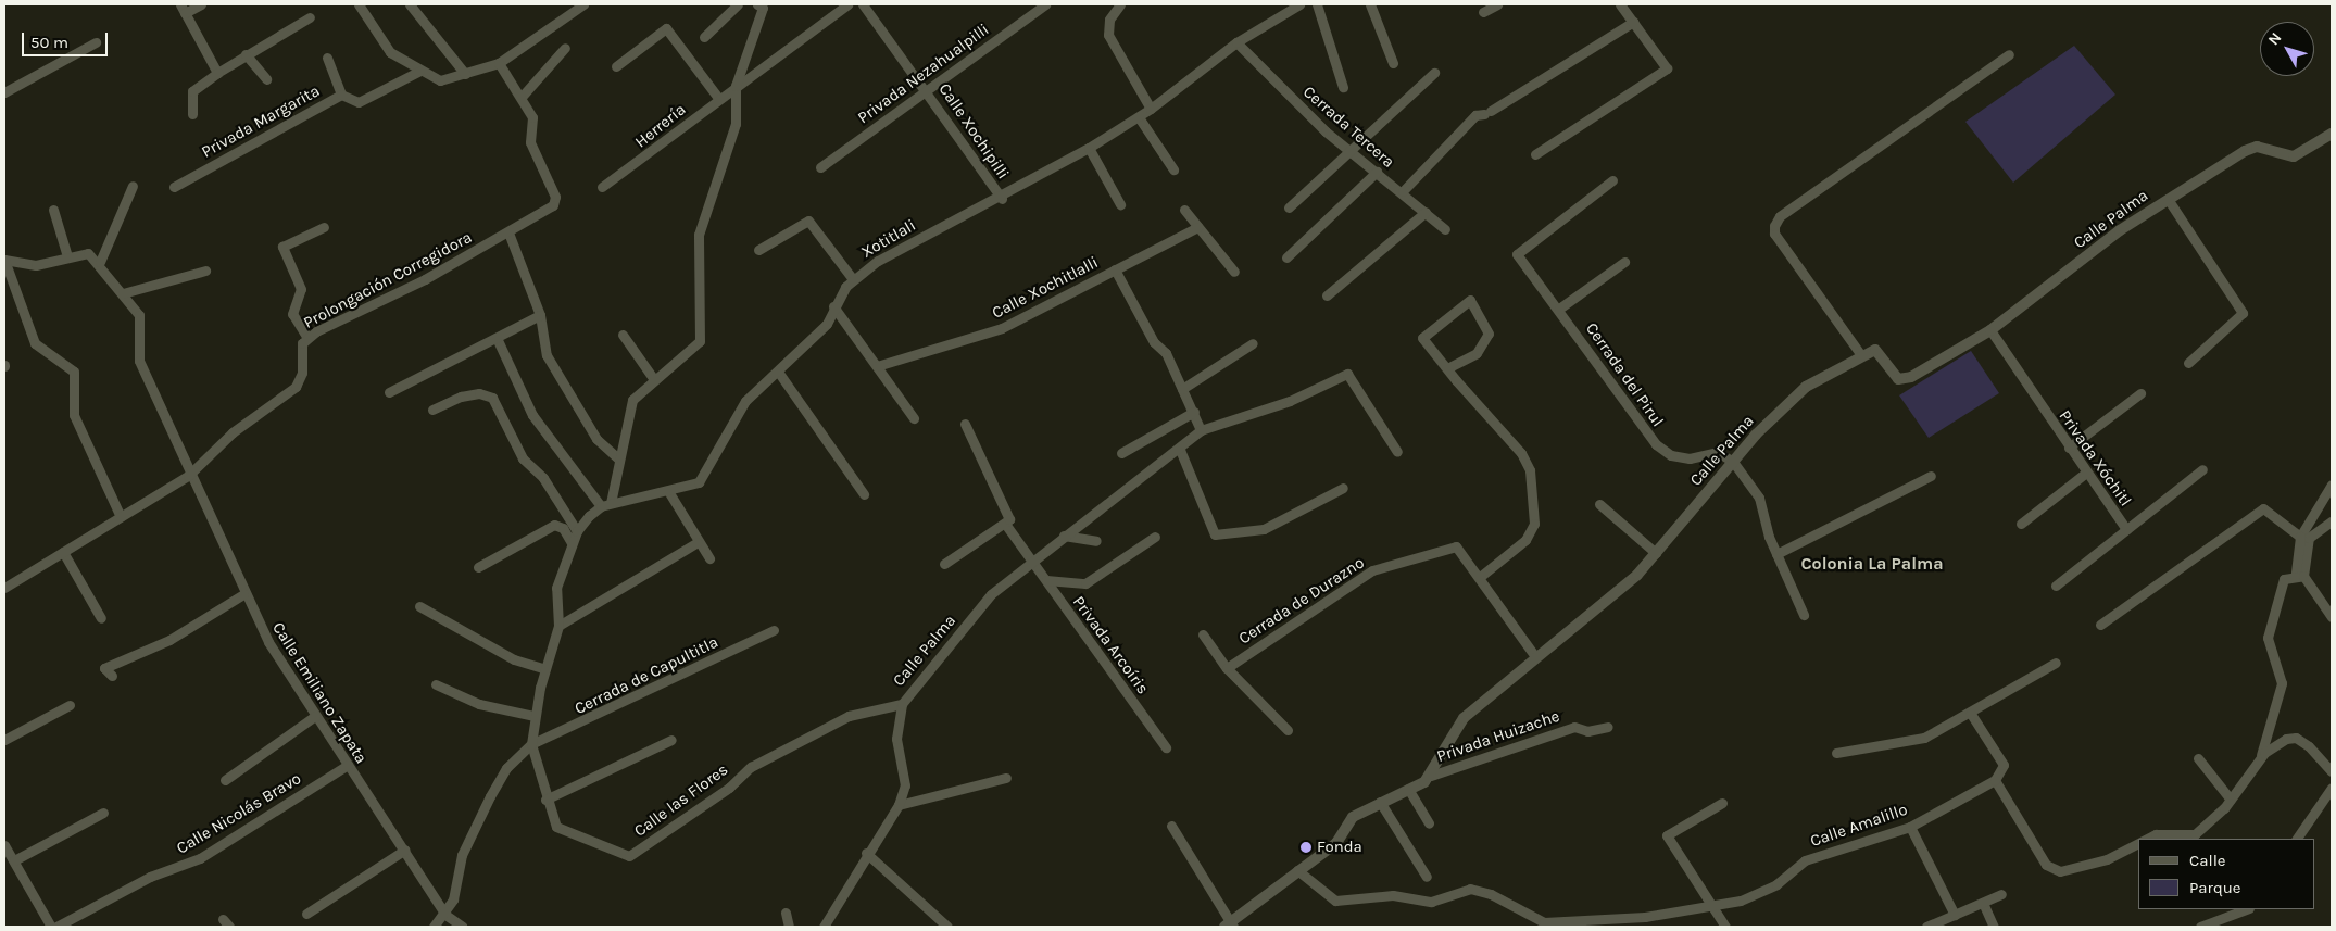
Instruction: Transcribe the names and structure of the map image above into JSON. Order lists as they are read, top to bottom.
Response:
{
  "streets": {
    "street": [
      "Privada Nezahualpilli",
      "Privada Margarita",
      "Herrería",
      "Cerrada Tercera",
      "Calle Xochipilli",
      "Calle Palma",
      "Xotitlali",
      "Prolongación Corregidora",
      "Calle Xochitlalli",
      "Cerrada del Pirul",
      "Privada Xóchitl",
      "Cerrada de Durazno",
      "Privada Arcoíris",
      "Cerrada de Capultitla",
      "Calle Emiliano Zapata",
      "Privada Huizache",
      "Calle las Flores",
      "Calle Nicolás Bravo",
      "Calle Amalillo"
    ]
  },
  "crossings": [
    ["Privada Nezahualpilli", "Calle Xochipilli"],
    ["Cerrada Tercera", "Xotitlali"],
    ["Calle Xochipilli", "Xotitlali"],
    ["Calle Palma", "Cerrada del Pirul"],
    ["Calle Palma", "Privada Xóchitl"],
    ["Calle Palma", "Cerrada de Durazno"],
    ["Calle Palma", "Privada Arcoíris"],
    ["Calle Palma", "Privada Huizache"],
    ["Calle Palma", "Calle las Flores"],
    ["Prolongación Corregidora", "Calle Emiliano Zapata"],
    ["Cerrada de Capultitla", "Calle Emiliano Zapata"],
    ["Cerrada de Capultitla", "Calle las Flores"],
    ["Calle Emiliano Zapata", "Calle Nicolás Bravo"]
  ],
  "districts": ["Colonia La Palma"],
  "places": ["Fonda"],
  "legend": ["Calle", "Parque"],
  "scale_bar": "50 m",
  "north": "top left"
}
